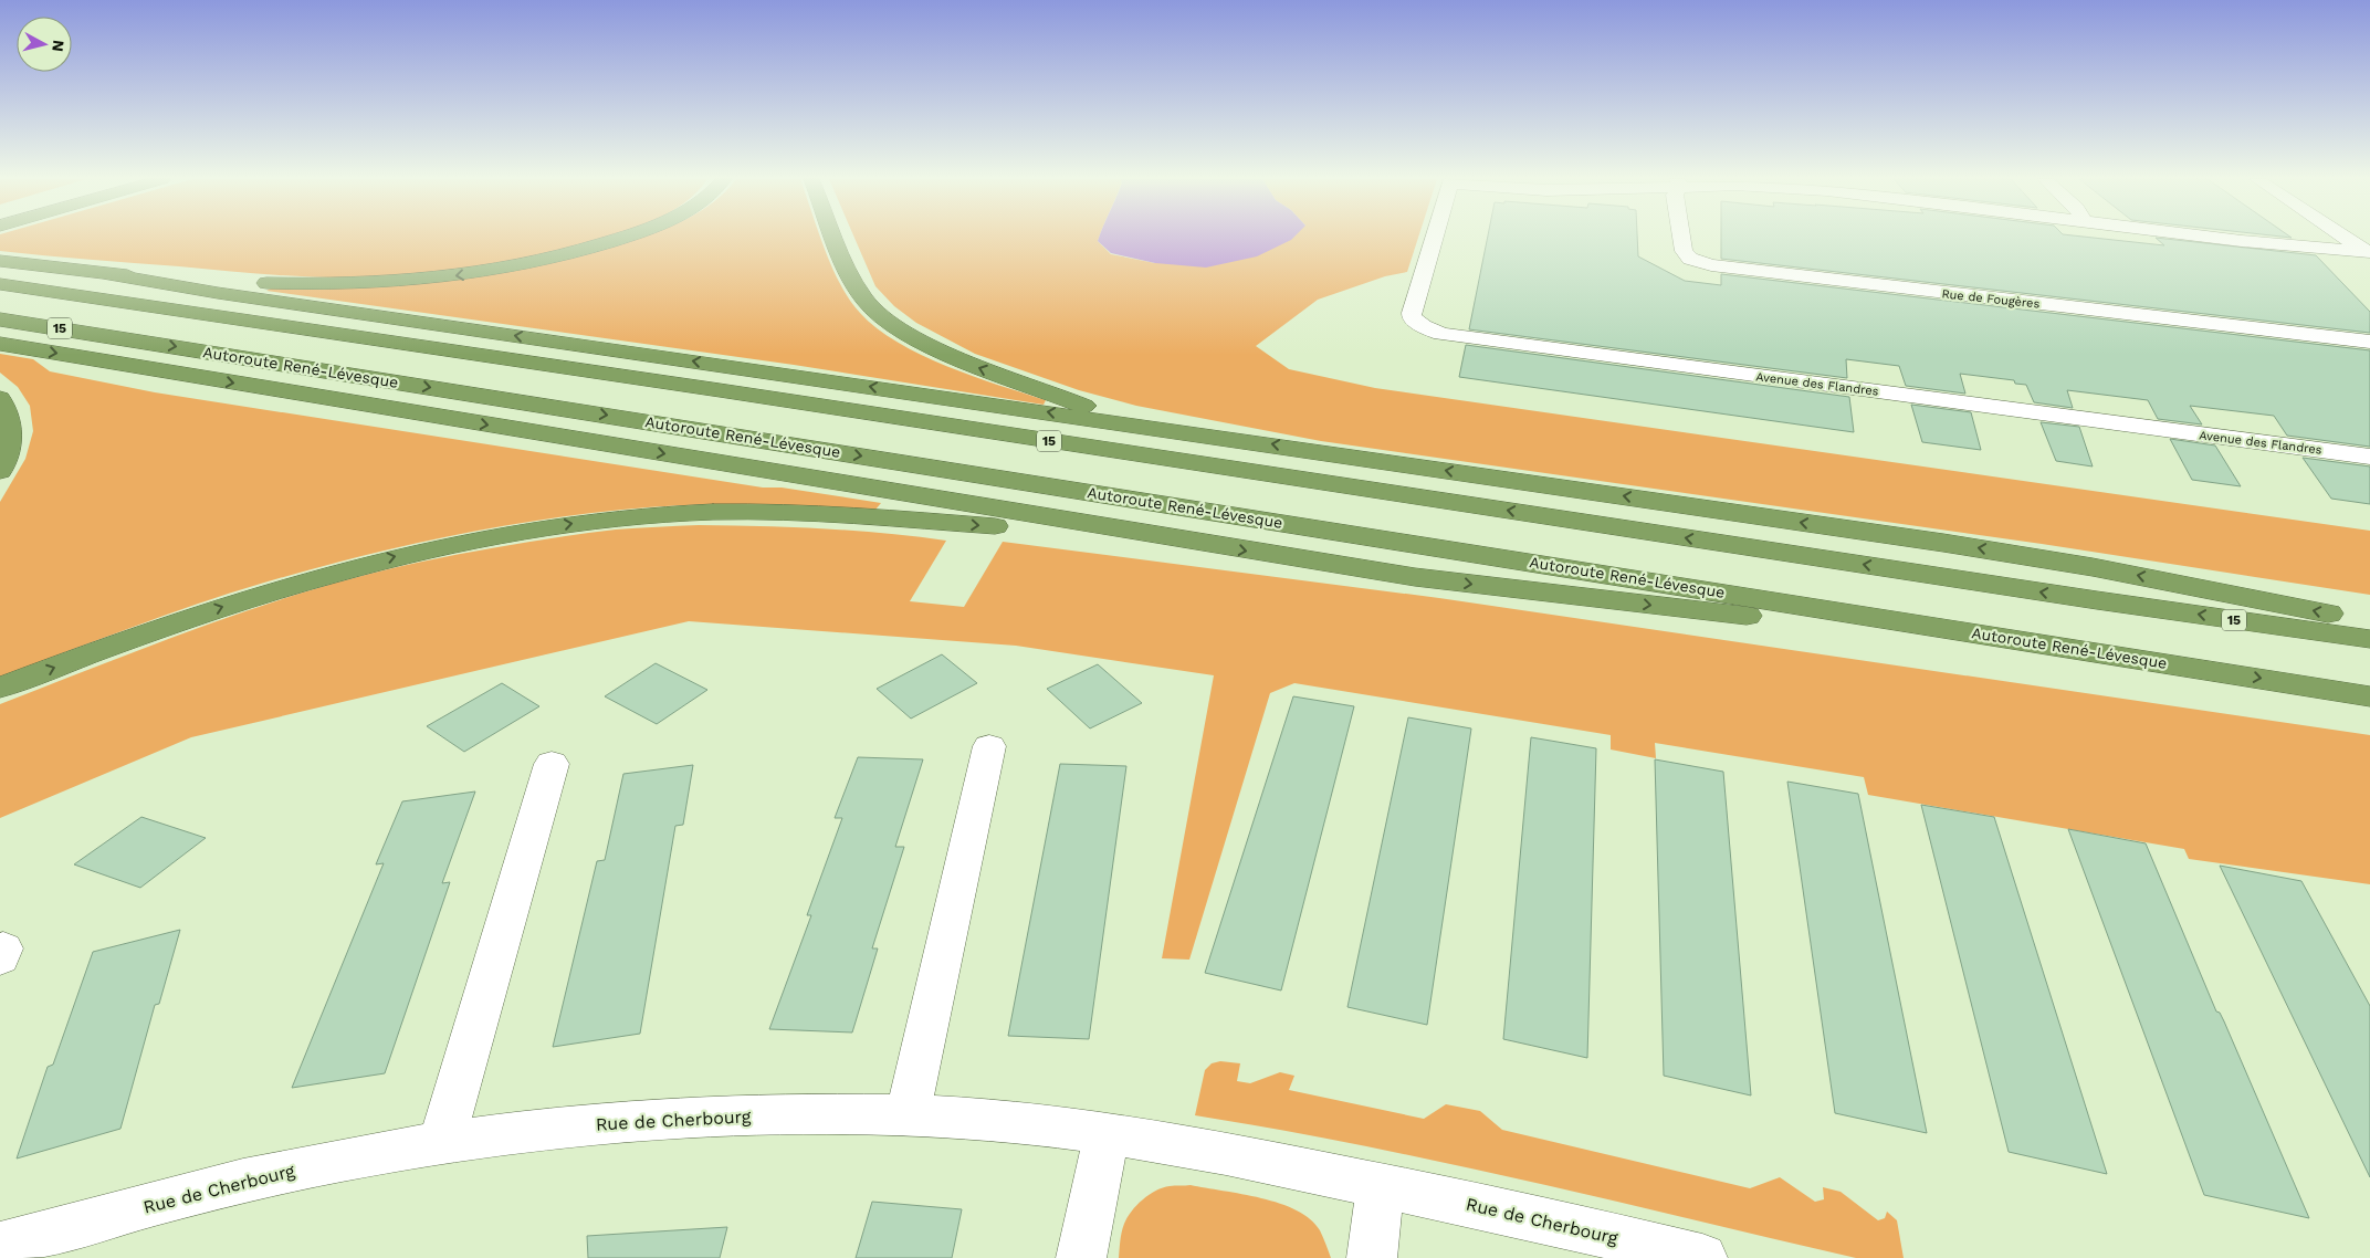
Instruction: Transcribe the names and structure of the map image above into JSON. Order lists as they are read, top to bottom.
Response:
{
  "streets": {
    "highway": ["15", "Autoroute René-Lévesque"],
    "street": ["Rue de Fougères", "Avenue des Flandres", "Rue de Cherbourg"]
  },
  "north": "right"
}
